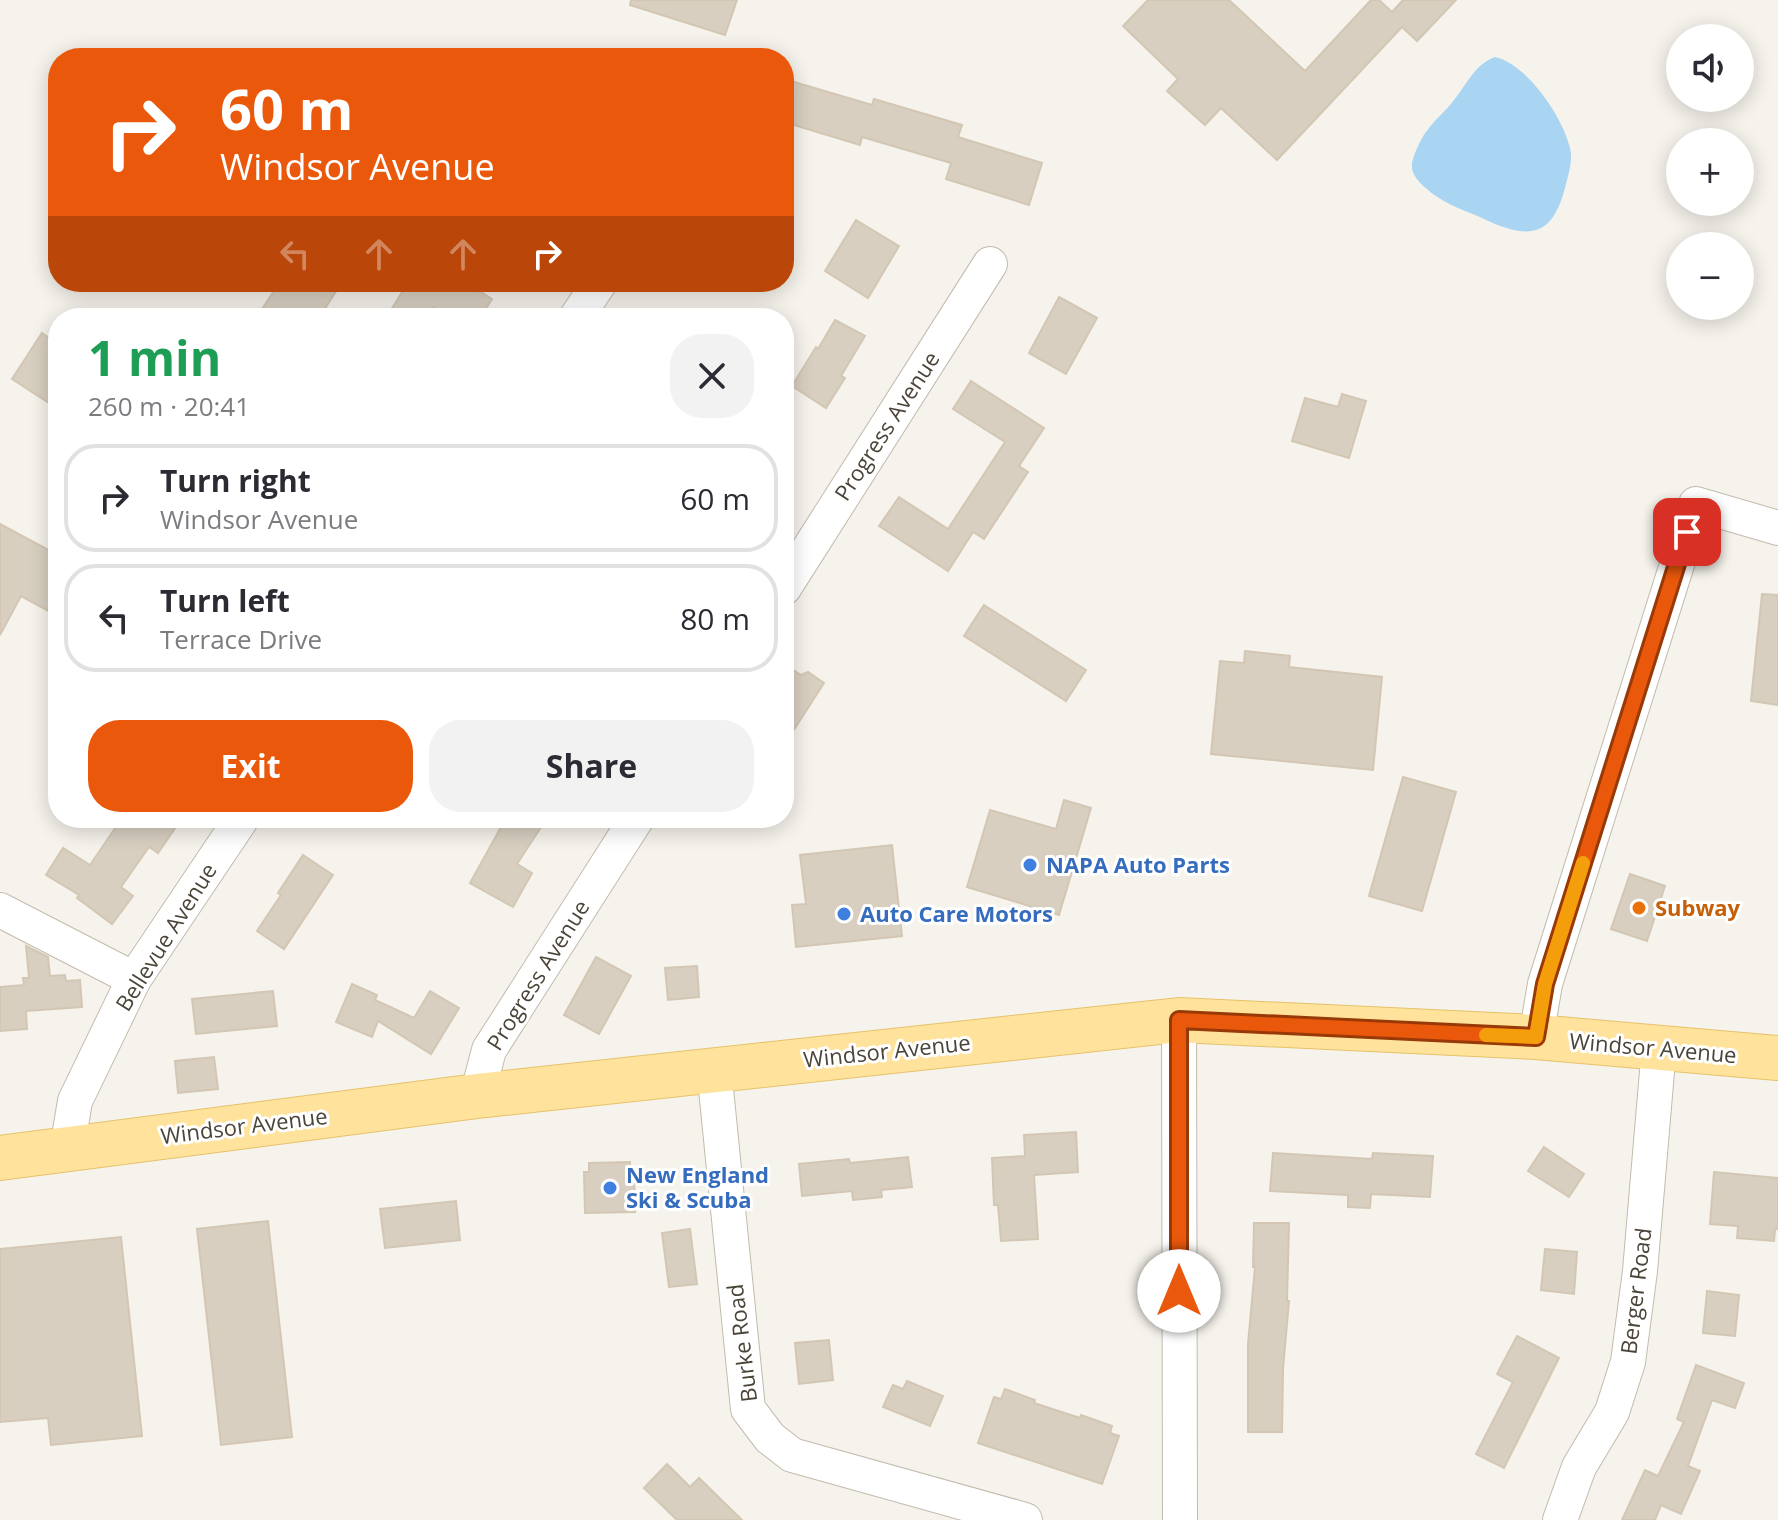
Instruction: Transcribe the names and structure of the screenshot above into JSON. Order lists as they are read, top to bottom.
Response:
{
  "streets": {
    "main road": ["Windsor Avenue"],
    "street": [
      "Progress Avenue",
      "Bellevue Avenue",
      "Berger Road",
      "Burke Road"
    ]
  },
  "crossings": [
    ["Progress Avenue", "Windsor Avenue"],
    ["Bellevue Avenue", "Windsor Avenue"],
    ["Windsor Avenue", "Berger Road"],
    ["Windsor Avenue", "Burke Road"]
  ],
  "places": [
    "NAPA Auto Parts",
    "Subway",
    "Auto Care Motors",
    "New England Ski & Scuba"
  ],
  "page": {
    "map_buttons": ["+", "−"],
    "turn": ["60 m", "Windsor Avenue"],
    "heading": ["1 min", "260 m · 20:41"],
    "list": [
      {
        "name": "Turn right",
        "note": "Windsor Avenue",
        "value": "60 m"
      },
      {
        "name": "Turn left",
        "note": "Terrace Drive",
        "value": "80 m"
      }
    ],
    "buttons": ["Exit", "Share"]
  }
}
